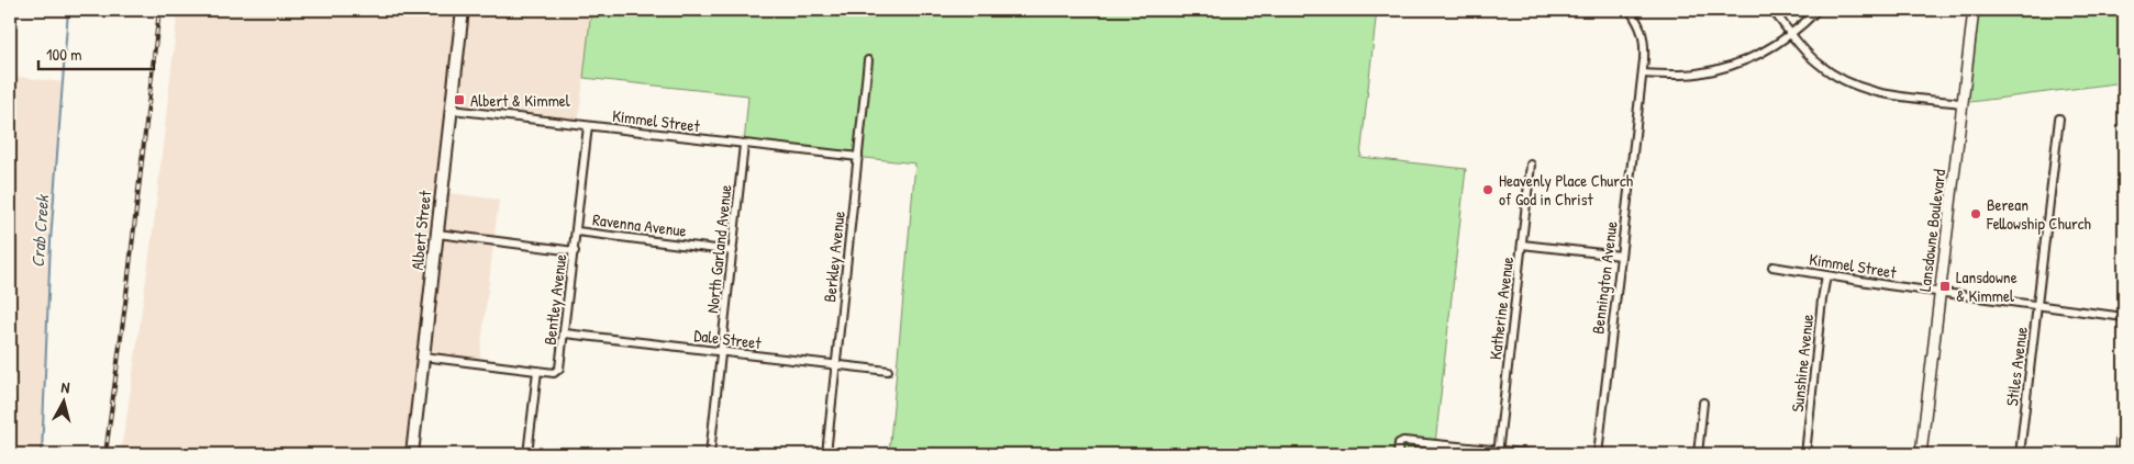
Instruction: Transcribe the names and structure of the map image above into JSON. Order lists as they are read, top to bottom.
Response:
{
  "streets": {
    "main road": ["Albert Street"],
    "street": [
      "Kimmel Street",
      "Ravenna Avenue",
      "Lansdowne Boulevard",
      "North Garland Avenue",
      "Berkley Avenue",
      "Bennington Avenue",
      "Bentley Avenue",
      "Katherine Avenue",
      "Dale Street",
      "Sunshine Avenue",
      "Stiles Avenue"
    ]
  },
  "crossings": [
    ["Kimmel Street", "Albert Street"],
    ["Kimmel Street", "Lansdowne Boulevard"],
    ["Kimmel Street", "North Garland Avenue"],
    ["Kimmel Street", "Berkley Avenue"],
    ["Kimmel Street", "Bentley Avenue"],
    ["Kimmel Street", "Sunshine Avenue"],
    ["Kimmel Street", "Stiles Avenue"],
    ["Ravenna Avenue", "North Garland Avenue"],
    ["Ravenna Avenue", "Bentley Avenue"],
    ["North Garland Avenue", "Dale Street"],
    ["Berkley Avenue", "Dale Street"],
    ["Bentley Avenue", "Dale Street"]
  ],
  "water": ["Crab Creek"],
  "places": {
    "transit": ["Albert & Kimmel", "Lansdowne & Kimmel"],
    "other": ["Heavenly Place Church of God in Christ", "Berean Fellowship Church"]
  },
  "scale_bar": "100 m",
  "north": "top"
}
